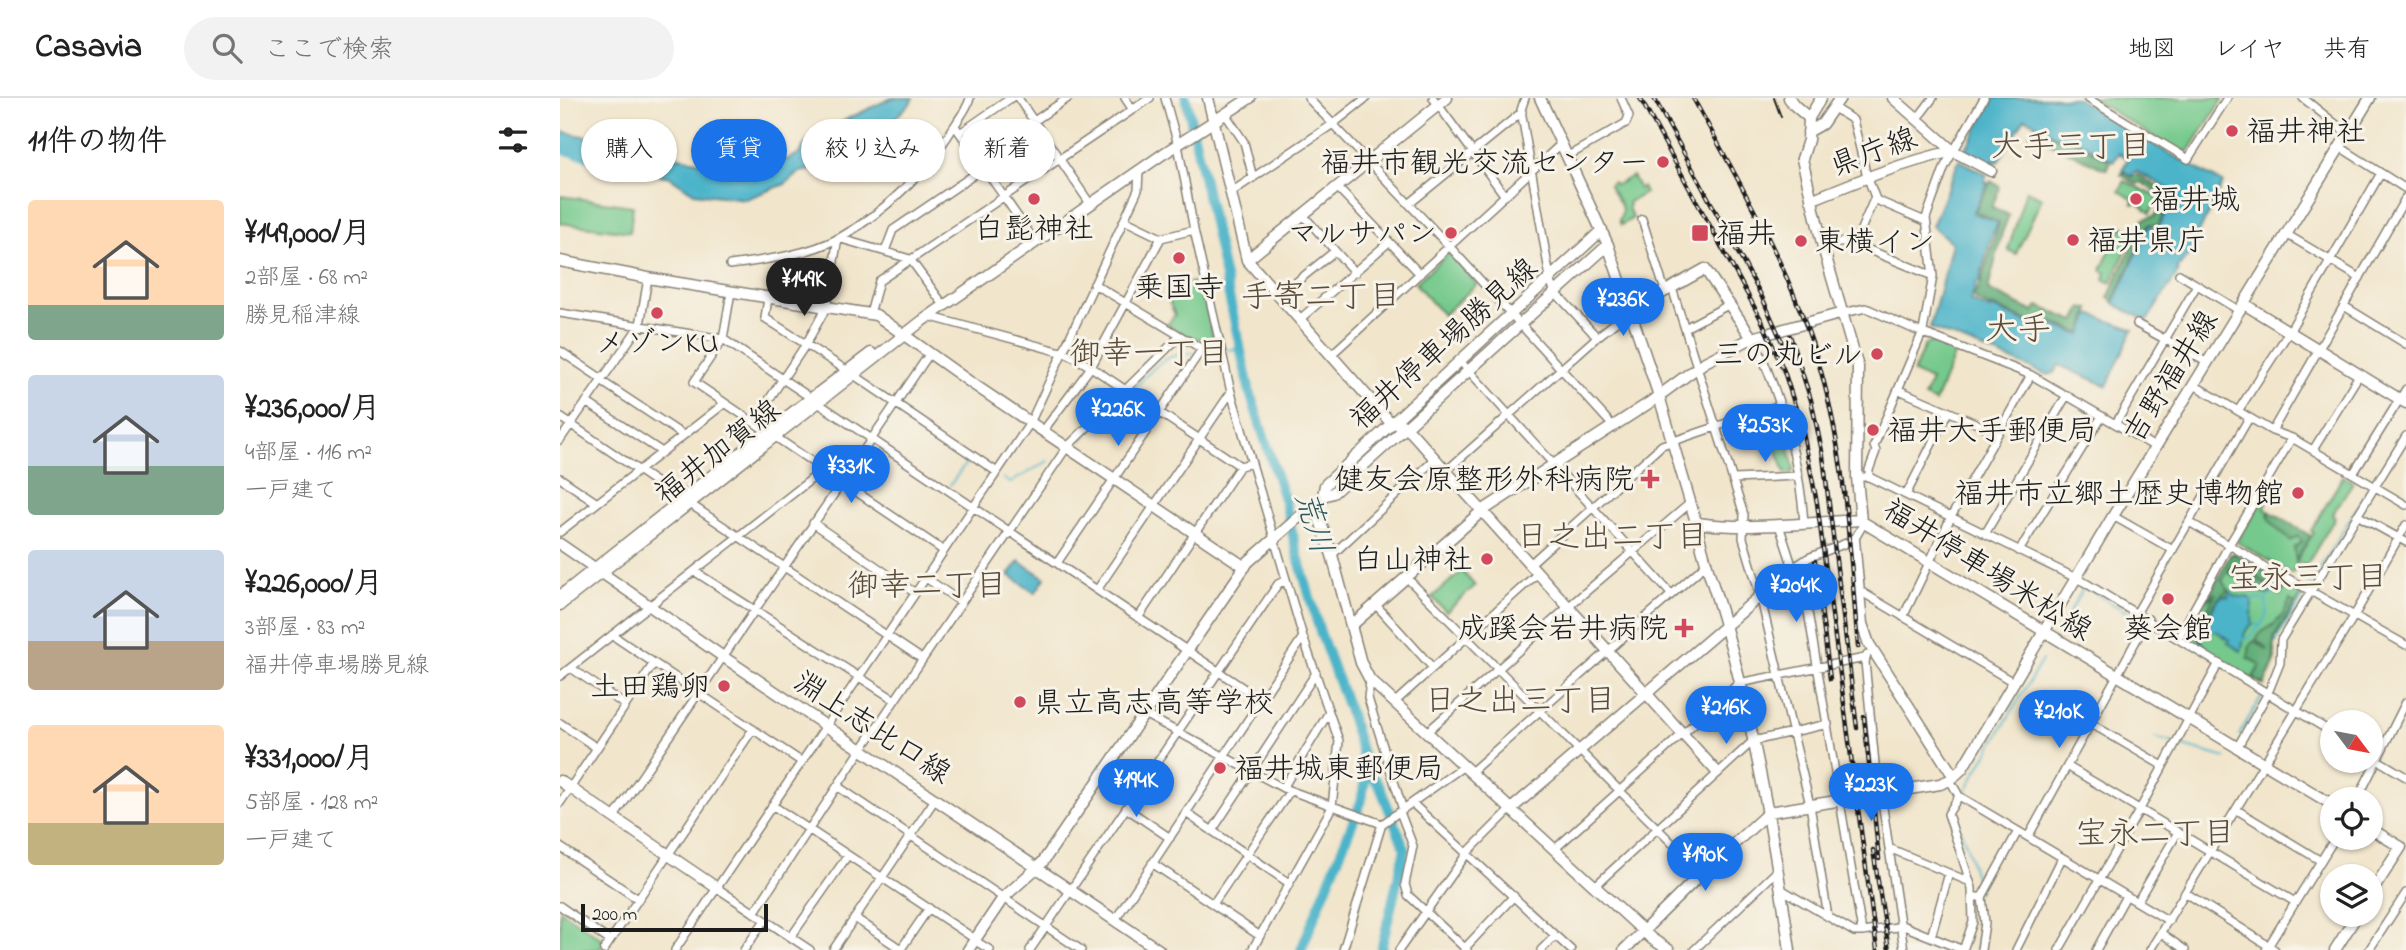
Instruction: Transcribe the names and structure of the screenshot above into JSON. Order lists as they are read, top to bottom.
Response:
{
  "streets": {
    "main road": [
      "県庁線",
      "福井停車場勝見線",
      "吉野福井線",
      "福井加賀線",
      "福井停車場米松線",
      "淵上志比口線"
    ]
  },
  "crossings": [
    ["県庁線", "福井停車場米松線"],
    ["福井停車場勝見線", "淵上志比口線"],
    ["吉野福井線", "福井停車場米松線"],
    ["福井加賀線", "淵上志比口線"]
  ],
  "districts": [
    "大手三丁目",
    "手寄二丁目",
    "大手",
    "御幸一丁目",
    "日之出二丁目",
    "宝永三丁目",
    "御幸二丁目",
    "日之出三丁目",
    "宝永二丁目"
  ],
  "water": ["荒川"],
  "places": {
    "other": [
      "福井神社",
      "福井市観光交流センター",
      "白髭神社",
      "福井城",
      "マルサパン",
      "福井県庁",
      "東横イン",
      "乗国寺",
      "メゾンKU",
      "三の丸ビル",
      "福井大手郵便局",
      "福井市立郷土歴史博物館",
      "白山神社",
      "葵会館",
      "土田鶏卵",
      "県立高志高等学校",
      "福井城東郵便局"
    ],
    "transit": ["福井"],
    "health": ["健友会原整形外科病院", "成蹊会岩井病院"]
  },
  "scale_bar": "200 m",
  "north": "bottom right",
  "page": {
    "header": "Casavia",
    "search": "ここで検索",
    "nav": ["地図", "レイヤ", "共有"],
    "heading": "11件の物件",
    "chip": [
      "購入",
      "賃貸",
      "絞り込み",
      "新着"
    ],
    "list": [
      {
        "name": "¥149,000/月",
        "note": "2部屋 · 68 m² · 勝見稲津線"
      },
      {
        "name": "¥236,000/月",
        "note": "4部屋 · 116 m² · 一戸建て"
      },
      {
        "name": "¥226,000/月",
        "note": "3部屋 · 83 m² · 福井停車場勝見線"
      },
      {
        "name": "¥331,000/月",
        "note": "5部屋 · 128 m² · 一戸建て"
      }
    ],
    "price": [
      "¥149K",
      "¥236K",
      "¥226K",
      "¥253K",
      "¥331K",
      "¥204K",
      "¥216K",
      "¥210K",
      "¥194K",
      "¥223K",
      "¥190K"
    ],
    "scale": "200 m"
  }
}
